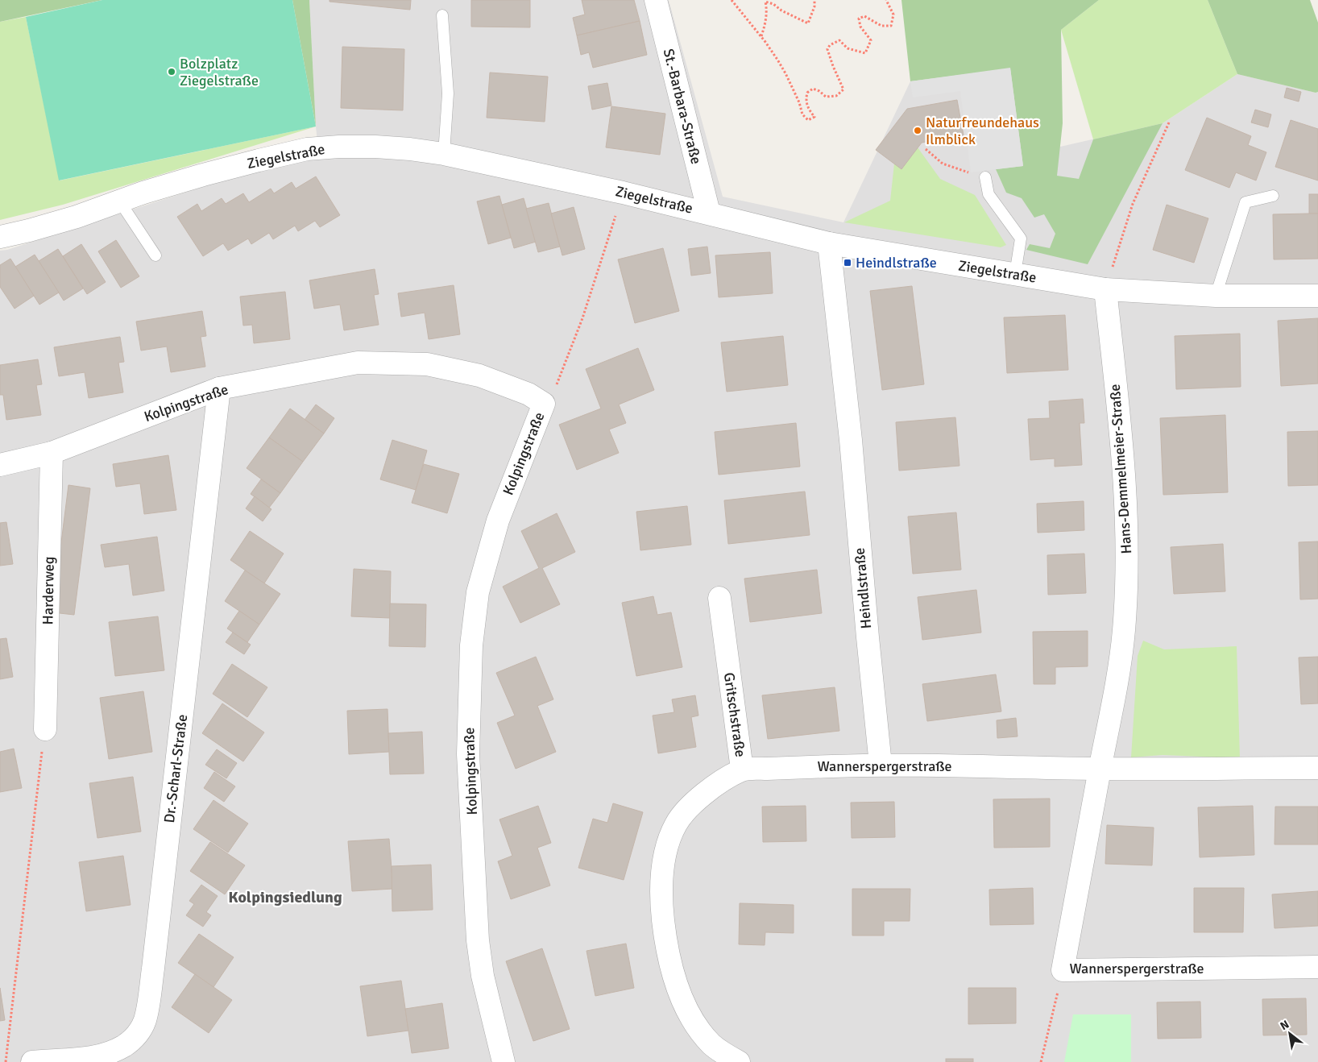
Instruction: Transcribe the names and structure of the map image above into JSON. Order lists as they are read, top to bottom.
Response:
{
  "streets": {
    "street": [
      "St.-Barbara-Straße",
      "Ziegelstraße",
      "Kolpingstraße",
      "Hans-Demmelmeier-Straße",
      "Heindlstraße",
      "Harderweg",
      "Gritschstraße",
      "Wannerspergerstraße",
      "Dr.-Scharl-Straße"
    ]
  },
  "crossings": [
    ["St.-Barbara-Straße", "Ziegelstraße"],
    ["Ziegelstraße", "Hans-Demmelmeier-Straße"],
    ["Ziegelstraße", "Heindlstraße"],
    ["Kolpingstraße", "Harderweg"],
    ["Kolpingstraße", "Dr.-Scharl-Straße"],
    ["Hans-Demmelmeier-Straße", "Wannerspergerstraße"],
    ["Heindlstraße", "Wannerspergerstraße"],
    ["Gritschstraße", "Wannerspergerstraße"]
  ],
  "districts": ["Kolpingsiedlung"],
  "places": {
    "other": ["Bolzplatz Ziegelstraße", "Naturfreundehaus Ilmblick"],
    "transit": ["Heindlstraße"]
  },
  "north": "top left"
}
